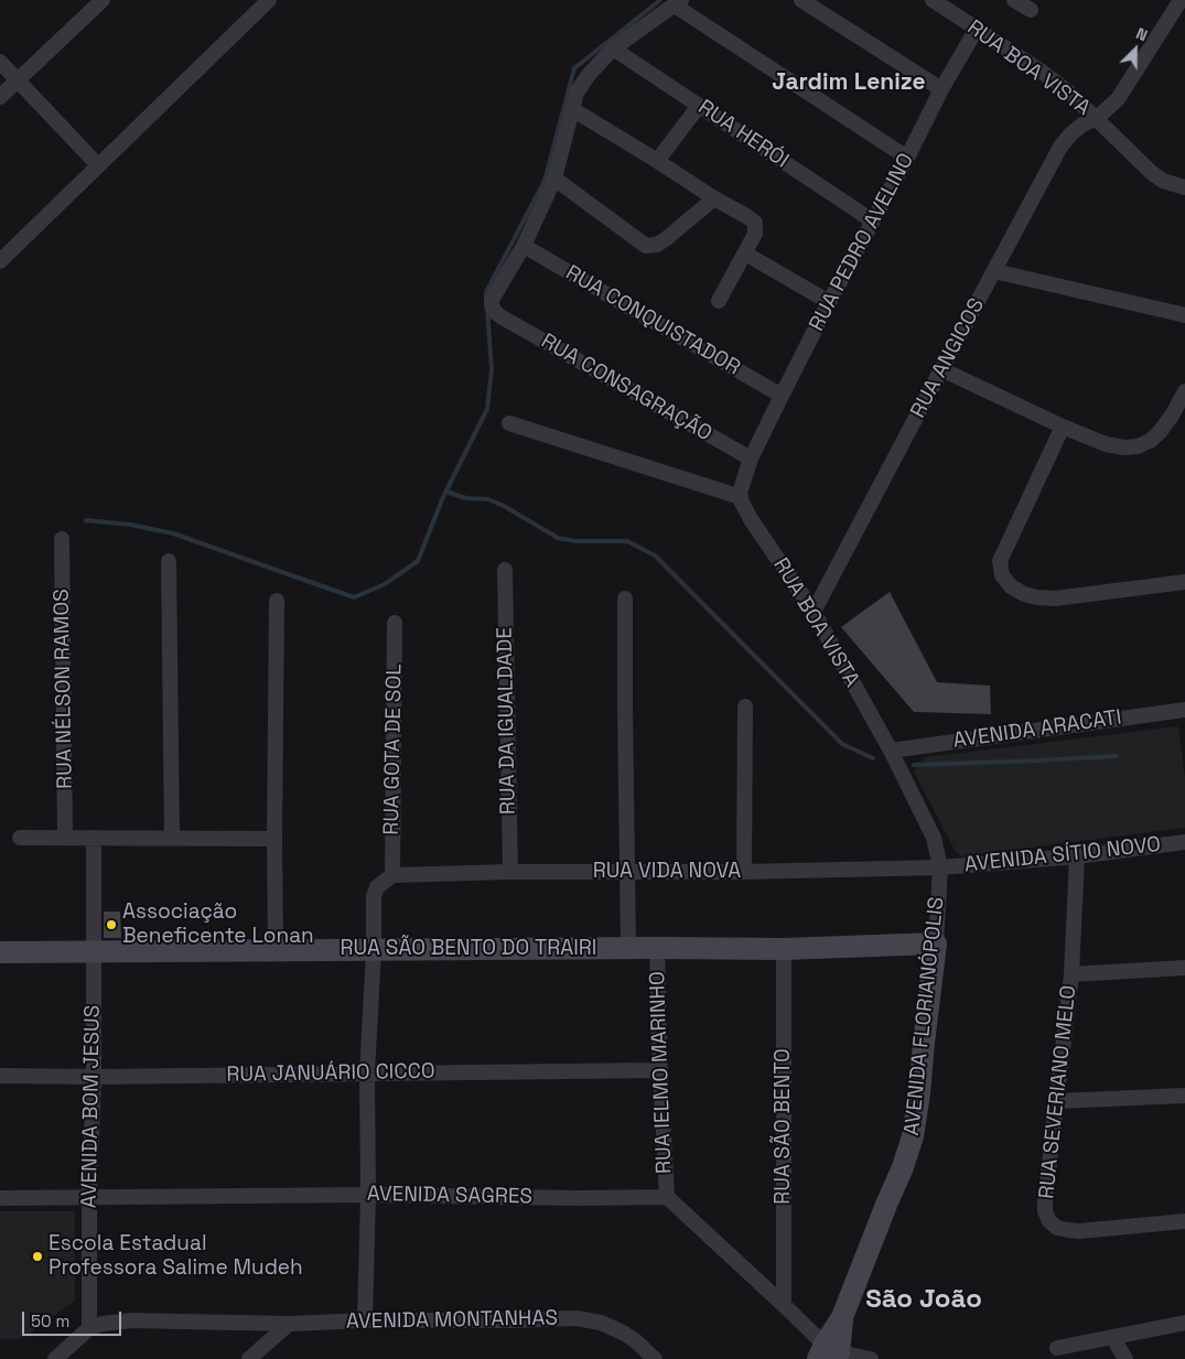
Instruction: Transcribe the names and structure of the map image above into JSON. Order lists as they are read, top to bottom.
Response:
{
  "streets": {
    "street": [
      "RUA BOA VISTA",
      "RUA HERÓI",
      "RUA PEDRO AVELINO",
      "RUA CONQUISTADOR",
      "RUA ANGICOS",
      "RUA CONSAGRAÇÃO",
      "RUA NÉLSON RAMOS",
      "RUA DA IGUALDADE",
      "AVENIDA ARACATI",
      "RUA GOTA DE SOL",
      "AVENIDA SÍTIO NOVO",
      "RUA VIDA NOVA",
      "RUA SÃO BENTO DO TRAIRI",
      "AVENIDA FLORIANÓPOLIS",
      "RUA IELMO MARINHO",
      "RUA JANUÁRIO CICCO",
      "RUA SEVERIANO MELO",
      "AVENIDA BOM JESUS",
      "RUA SÃO BENTO",
      "AVENIDA SAGRES",
      "AVENIDA MONTANHAS"
    ]
  },
  "crossings": [
    ["RUA BOA VISTA", "RUA PEDRO AVELINO"],
    ["RUA BOA VISTA", "RUA ANGICOS"],
    ["RUA BOA VISTA", "AVENIDA ARACATI"],
    ["RUA HERÓI", "RUA PEDRO AVELINO"],
    ["RUA PEDRO AVELINO", "RUA CONQUISTADOR"],
    ["RUA PEDRO AVELINO", "RUA CONSAGRAÇÃO"],
    ["RUA CONQUISTADOR", "RUA CONSAGRAÇÃO"],
    ["RUA DA IGUALDADE", "RUA VIDA NOVA"],
    ["RUA GOTA DE SOL", "RUA VIDA NOVA"],
    ["AVENIDA SÍTIO NOVO", "RUA VIDA NOVA"],
    ["AVENIDA SÍTIO NOVO", "AVENIDA FLORIANÓPOLIS"],
    ["AVENIDA SÍTIO NOVO", "RUA SEVERIANO MELO"],
    ["RUA VIDA NOVA", "AVENIDA FLORIANÓPOLIS"],
    ["RUA SÃO BENTO DO TRAIRI", "AVENIDA FLORIANÓPOLIS"],
    ["RUA SÃO BENTO DO TRAIRI", "RUA IELMO MARINHO"],
    ["RUA SÃO BENTO DO TRAIRI", "AVENIDA BOM JESUS"],
    ["RUA SÃO BENTO DO TRAIRI", "RUA SÃO BENTO"],
    ["RUA IELMO MARINHO", "RUA JANUÁRIO CICCO"],
    ["RUA IELMO MARINHO", "AVENIDA SAGRES"],
    ["RUA JANUÁRIO CICCO", "AVENIDA BOM JESUS"],
    ["AVENIDA BOM JESUS", "AVENIDA SAGRES"],
    ["AVENIDA BOM JESUS", "AVENIDA MONTANHAS"]
  ],
  "districts": ["Jardim Lenize", "São João"],
  "places": ["Associação Beneficente Lonan", "Escola Estadual Professora Salime Mudeh"],
  "scale_bar": "50 m",
  "north": "top right"
}
